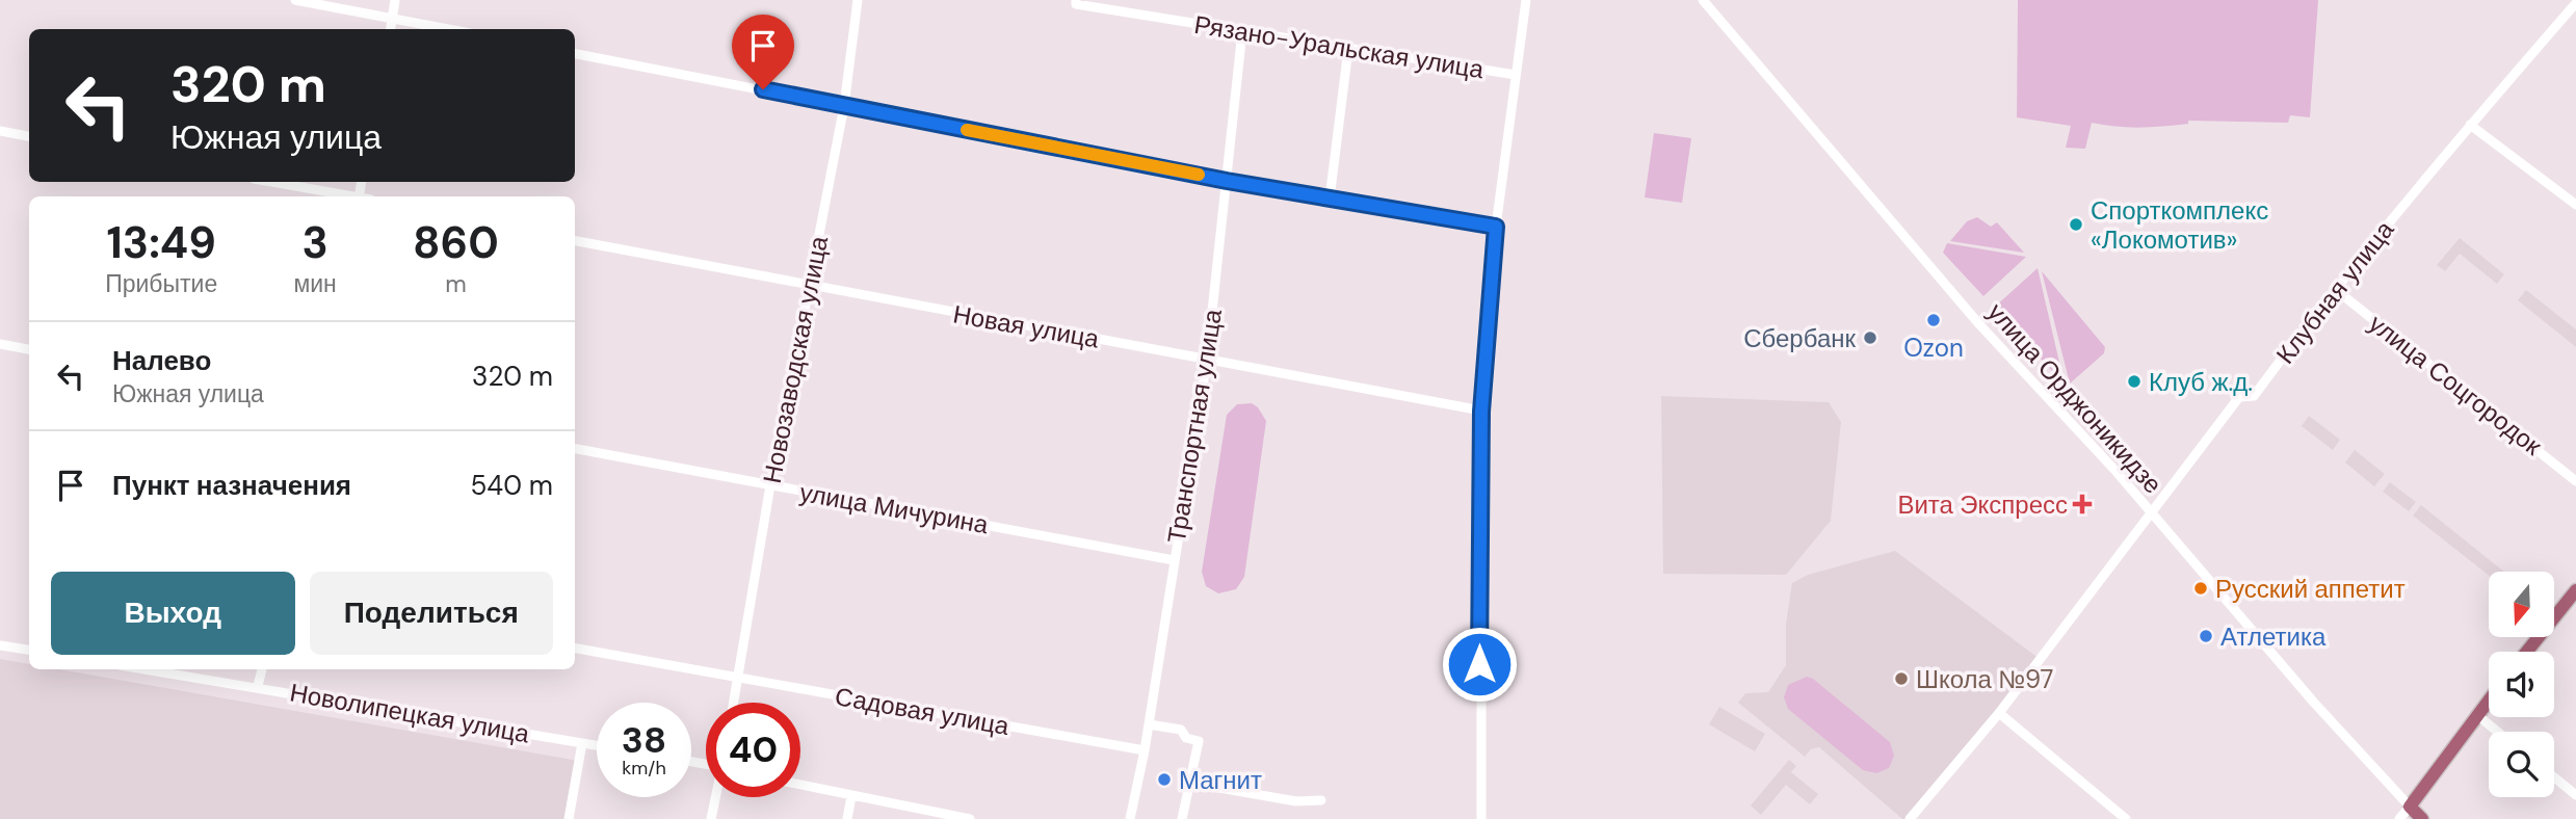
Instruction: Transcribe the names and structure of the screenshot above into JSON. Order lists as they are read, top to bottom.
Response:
{
  "streets": {
    "main road": ["улица Орджоникидзе"],
    "street": [
      "Рязано-Уральская улица",
      "Клубная улица",
      "Новая улица",
      "Новозаводская улица",
      "улица Соцгородок",
      "Транспортная улица",
      "улица Мичурина",
      "Садовая улица",
      "Новолипецкая улица"
    ]
  },
  "crossings": [
    ["Рязано-Уральская улица", "Транспортная улица"],
    ["Клубная улица", "улица Соцгородок"],
    ["Клубная улица", "улица Орджоникидзе"],
    ["Новая улица", "Новозаводская улица"],
    ["Новая улица", "Транспортная улица"],
    ["Новозаводская улица", "улица Мичурина"],
    ["Новозаводская улица", "Садовая улица"],
    ["Транспортная улица", "улица Мичурина"],
    ["Транспортная улица", "Садовая улица"]
  ],
  "places": {
    "other": [
      "Спорткомплекс «Локомотив»",
      "Ozon",
      "Сбербанк",
      "Клуб ж.д.",
      "Русский аппетит",
      "Атлетика",
      "Школа №97",
      "Магнит"
    ],
    "health": ["Вита Экспресс"]
  },
  "north": "bottom",
  "page": {
    "turn": ["320 m", "Южная улица"],
    "eta": [
      "13:49",
      "Прибытие",
      "3",
      "мин",
      "860",
      "m"
    ],
    "list": [
      {
        "name": "Налево",
        "note": "Южная улица",
        "value": "320 m"
      },
      {
        "name": "Пункт назначения",
        "value": "540 m"
      }
    ],
    "buttons": ["Выход", "Поделиться"],
    "speed": "38 km/h",
    "limit": "40"
  }
}
